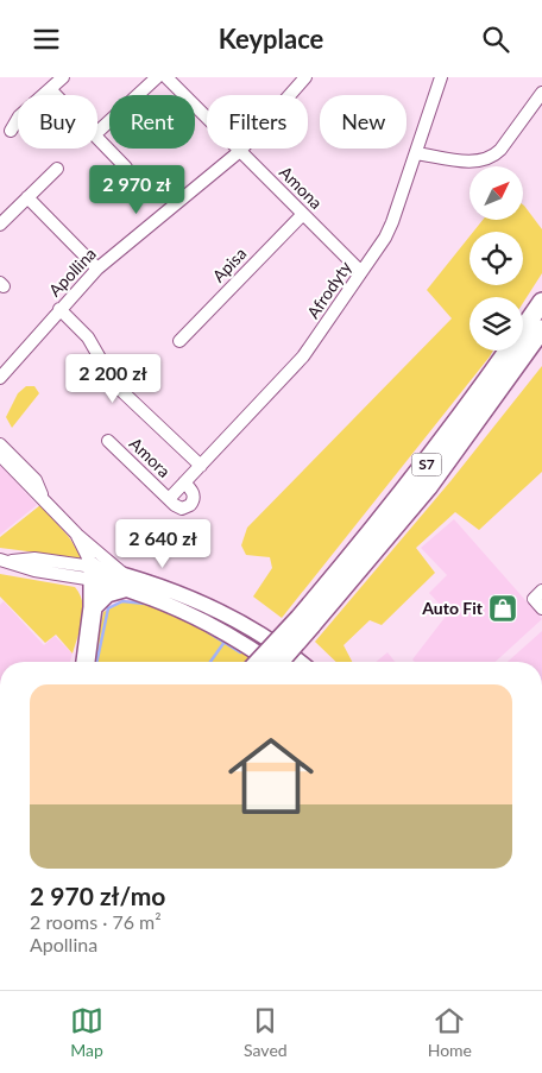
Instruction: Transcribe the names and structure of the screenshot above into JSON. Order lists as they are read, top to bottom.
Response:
{
  "streets": {
    "highway": ["S7"],
    "street": [
      "Amona",
      "Apisa",
      "Apollina",
      "Afrodyty",
      "Amora"
    ]
  },
  "crossings": [
    ["Amona", "Apisa"],
    ["Amona", "Apollina"],
    ["Amona", "Afrodyty"],
    ["Afrodyty", "Amora"]
  ],
  "places": {
    "shop": ["Auto Fit"]
  },
  "north": "top right",
  "page": {
    "header": "Keyplace",
    "chip": [
      "Buy",
      "Rent",
      "Filters",
      "New"
    ],
    "price": ["2 970 zł", "2 200 zł", "2 640 zł"],
    "list": [
      {
        "name": "2 970 zł/mo",
        "note": "2 rooms · 76 m² · Apollina"
      }
    ],
    "tabs": ["Map", "Saved", "Home"]
  }
}
